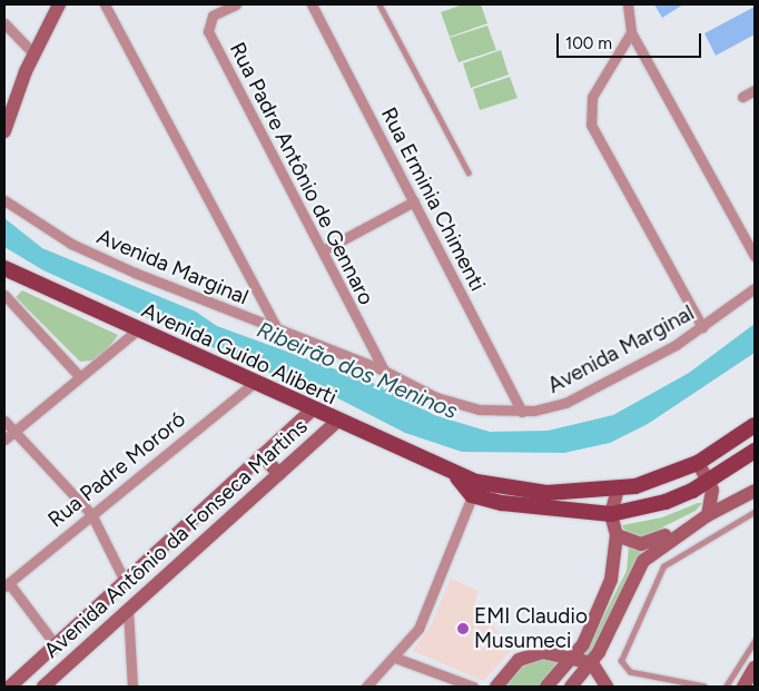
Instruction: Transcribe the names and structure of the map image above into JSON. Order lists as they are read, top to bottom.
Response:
{
  "streets": {
    "main road": ["Avenida Guido Aliberti"],
    "street": [
      "Rua Padre Antônio de Gennaro",
      "Rua Erminia Chimenti",
      "Avenida Marginal",
      "Rua Padre Mororó",
      "Avenida Antônio da Fonseca Martins"
    ]
  },
  "crossings": [
    ["Rua Padre Antônio de Gennaro", "Avenida Marginal"],
    ["Rua Erminia Chimenti", "Avenida Marginal"],
    ["Avenida Guido Aliberti", "Rua Padre Mororó"],
    ["Avenida Guido Aliberti", "Avenida Antônio da Fonseca Martins"]
  ],
  "water": ["Ribeirão dos Meninos"],
  "places": ["EMI Claudio Musumeci"],
  "scale_bar": "100 m"
}
